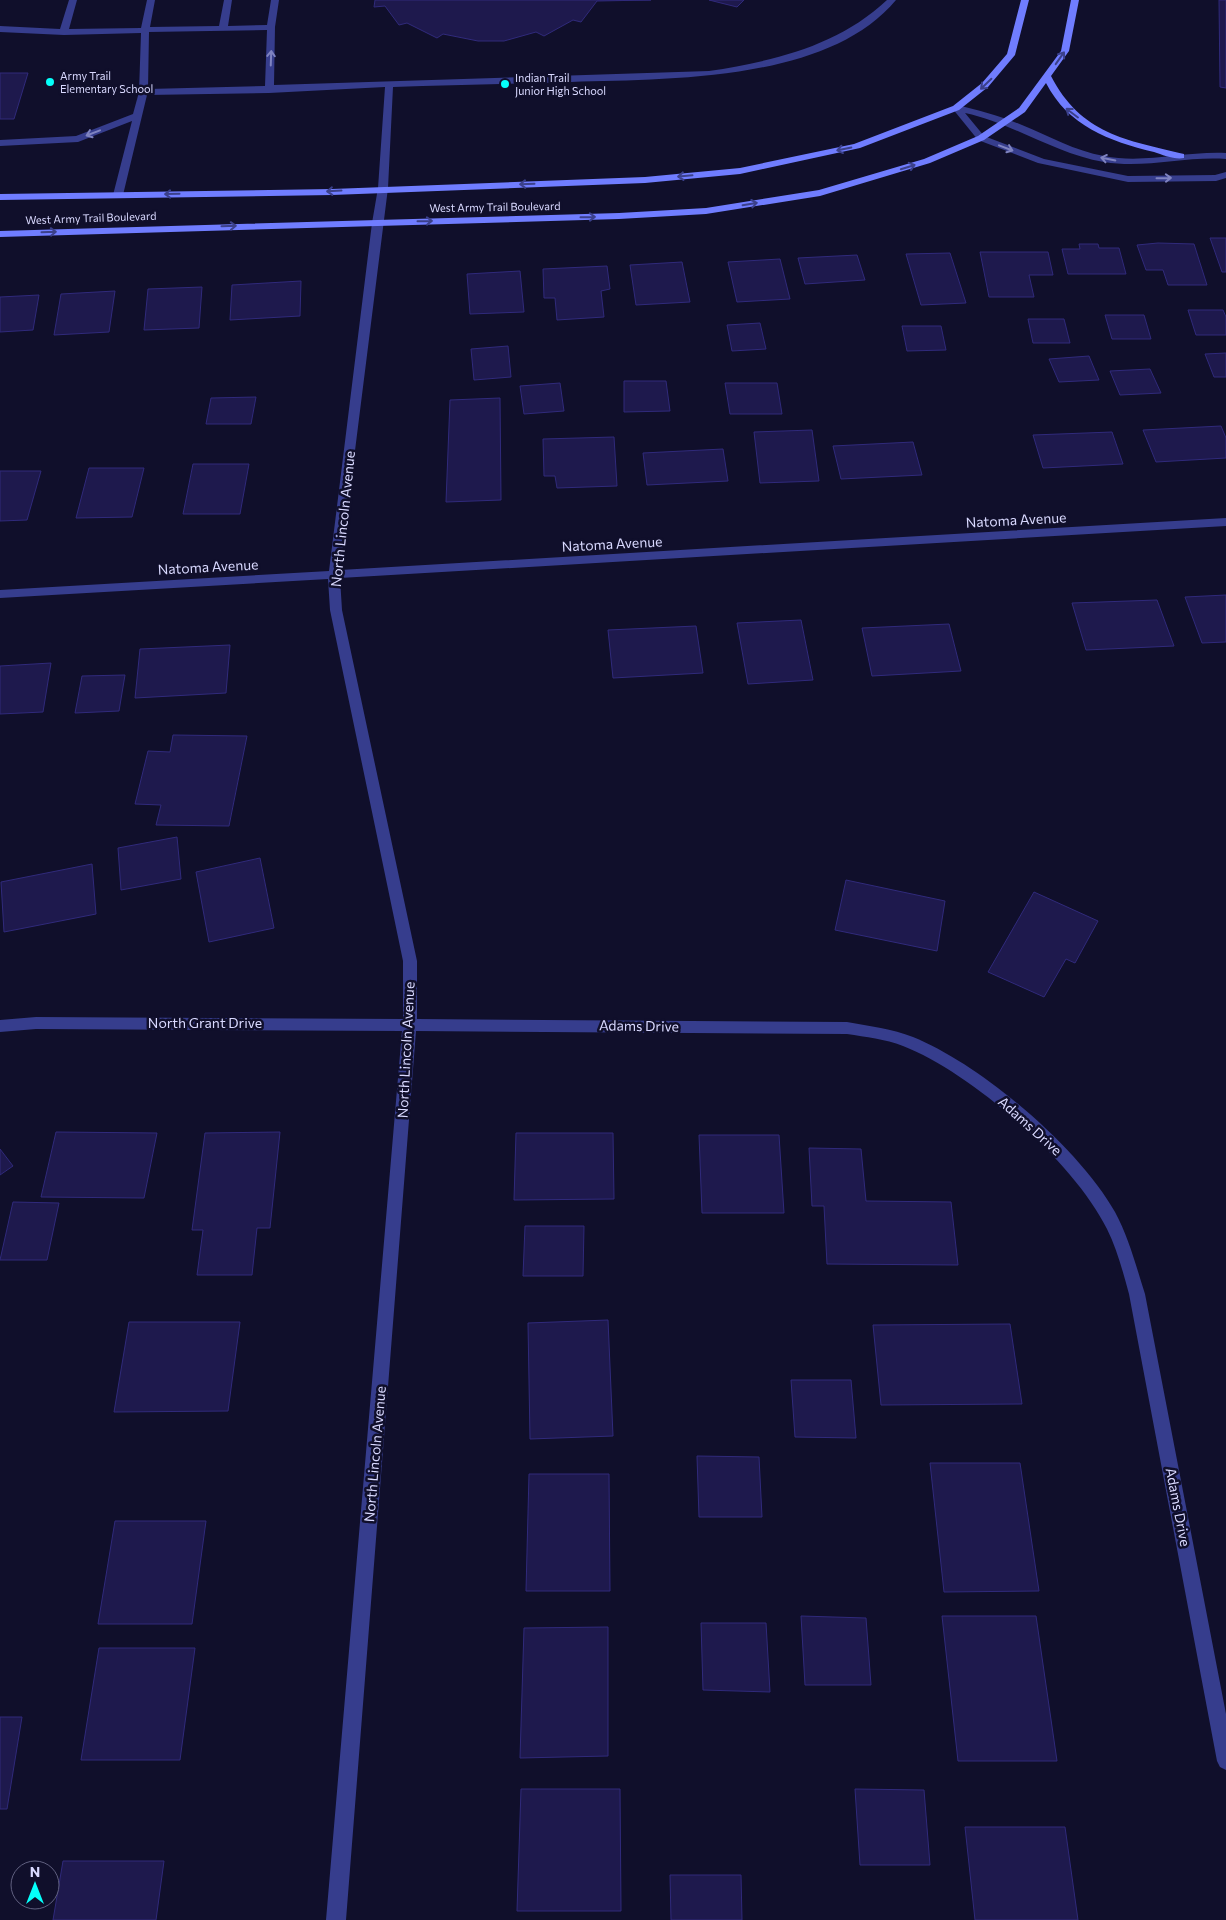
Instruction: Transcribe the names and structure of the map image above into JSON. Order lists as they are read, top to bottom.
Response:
{
  "streets": {
    "main road": ["West Army Trail Boulevard"],
    "street": [
      "North Lincoln Avenue",
      "Natoma Avenue",
      "North Grant Drive",
      "Adams Drive"
    ]
  },
  "crossings": [
    ["West Army Trail Boulevard", "North Lincoln Avenue"],
    ["North Lincoln Avenue", "Natoma Avenue"],
    ["North Lincoln Avenue", "North Grant Drive"],
    ["North Lincoln Avenue", "Adams Drive"],
    ["North Grant Drive", "Adams Drive"]
  ],
  "places": ["Army Trail Elementary School", "Indian Trail Junior High School"],
  "north": "top"
}
